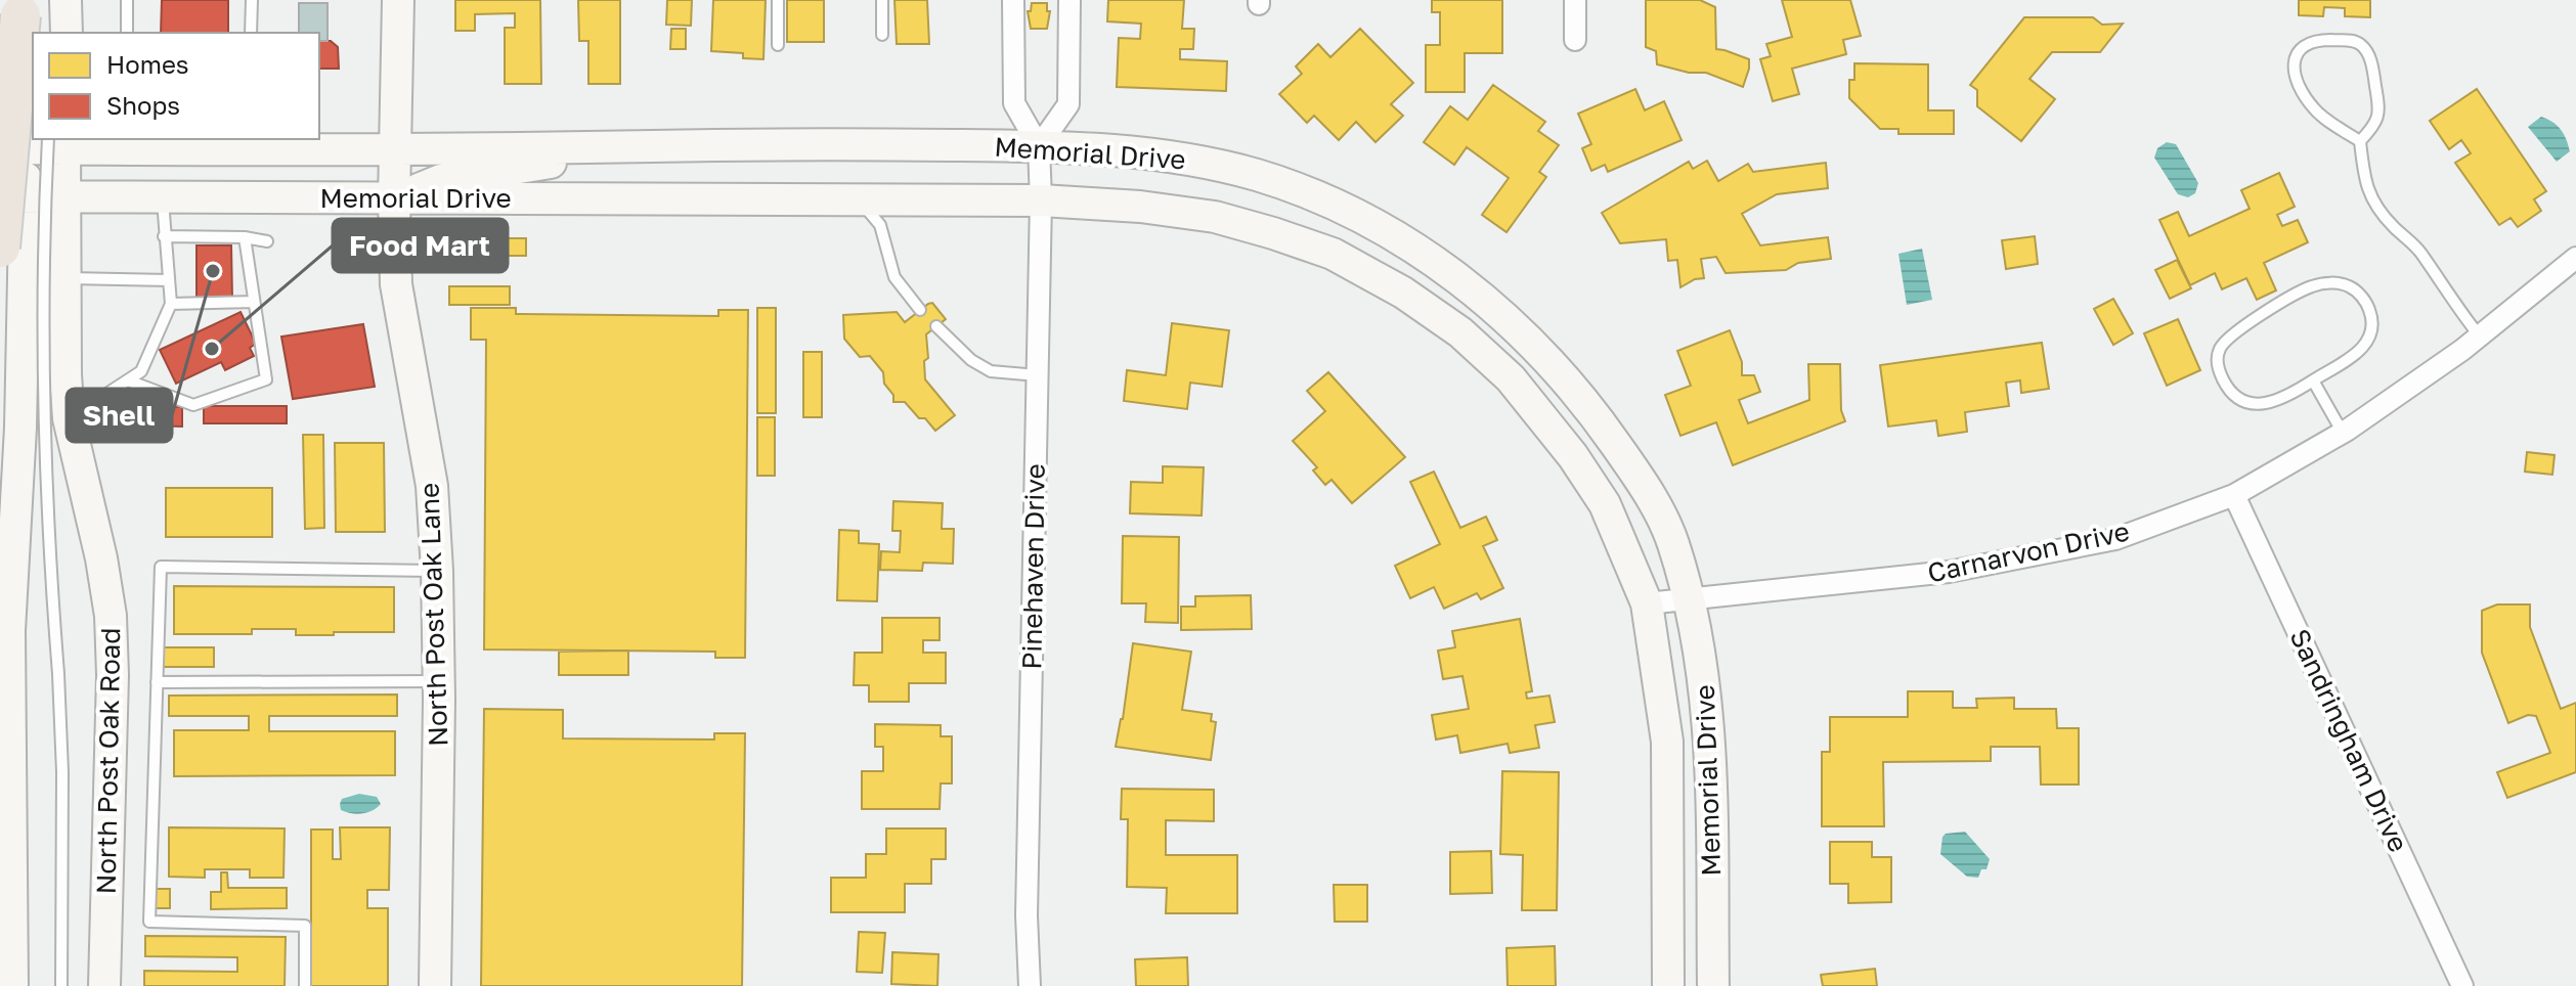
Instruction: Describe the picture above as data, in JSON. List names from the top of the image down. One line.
{"streets":{"main road":["Memorial Drive","North Post Oak Lane","North Post Oak Road"],"street":["Carnarvon Drive","Pinehaven Drive","Sandringham Drive"]},"crossings":[["Memorial Drive","Carnarvon Drive"],["Memorial Drive","Pinehaven Drive"],["Memorial Drive","North Post Oak Lane"],["Memorial Drive","North Post Oak Road"],["Carnarvon Drive","Sandringham Drive"]],"places":["Shell","Food Mart"],"legend":["Homes","Shops"]}
